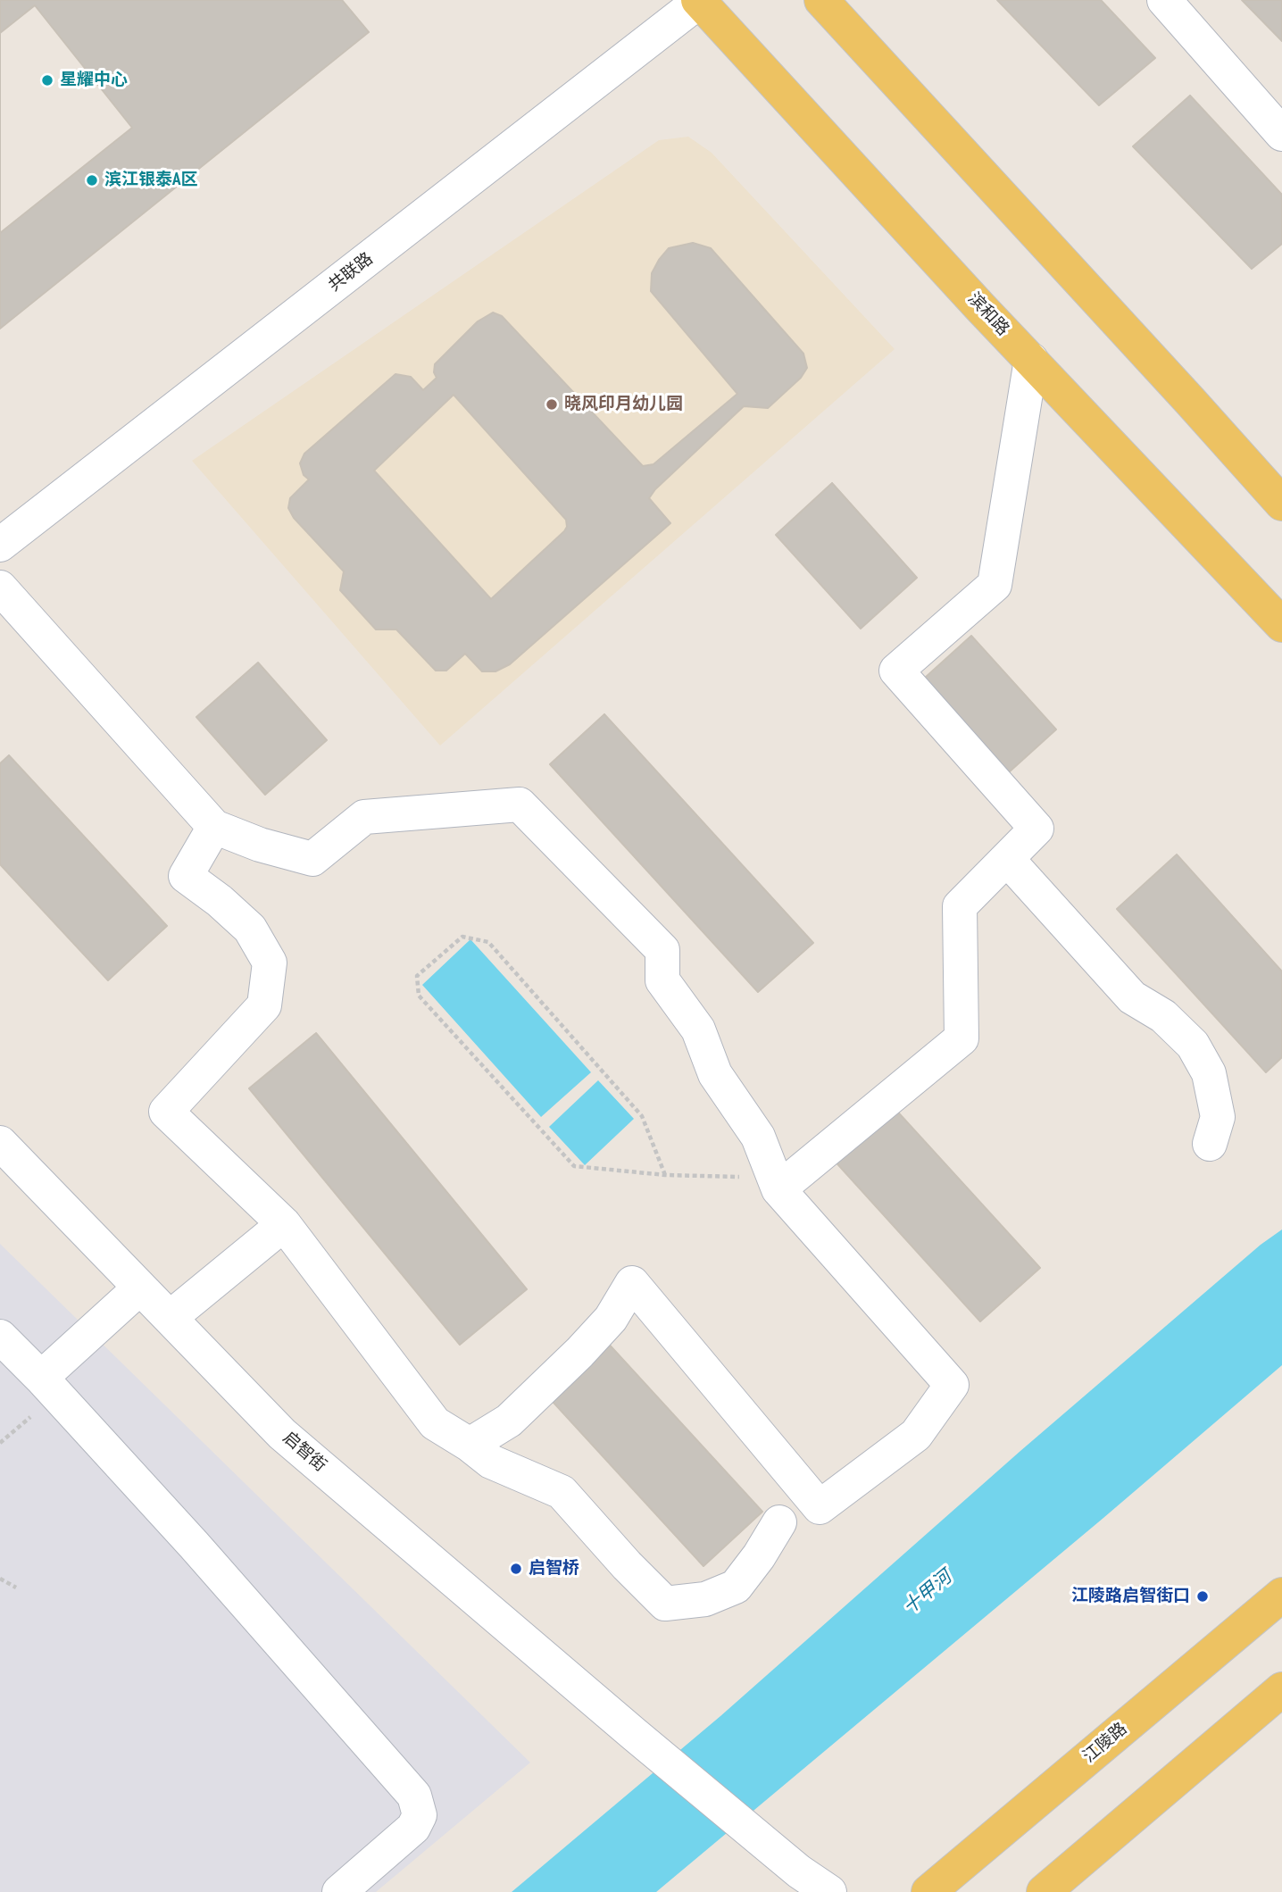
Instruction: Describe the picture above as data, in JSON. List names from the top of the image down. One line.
{"streets":{"main road":["滨和路","江陵路"],"street":["共联路","启智街"]},"crossings":[["共联路","滨和路"]],"water":["十甲河"],"places":["星耀中心","滨江银泰A区","晓风印月幼儿园","启智桥","江陵路启智街口"]}
